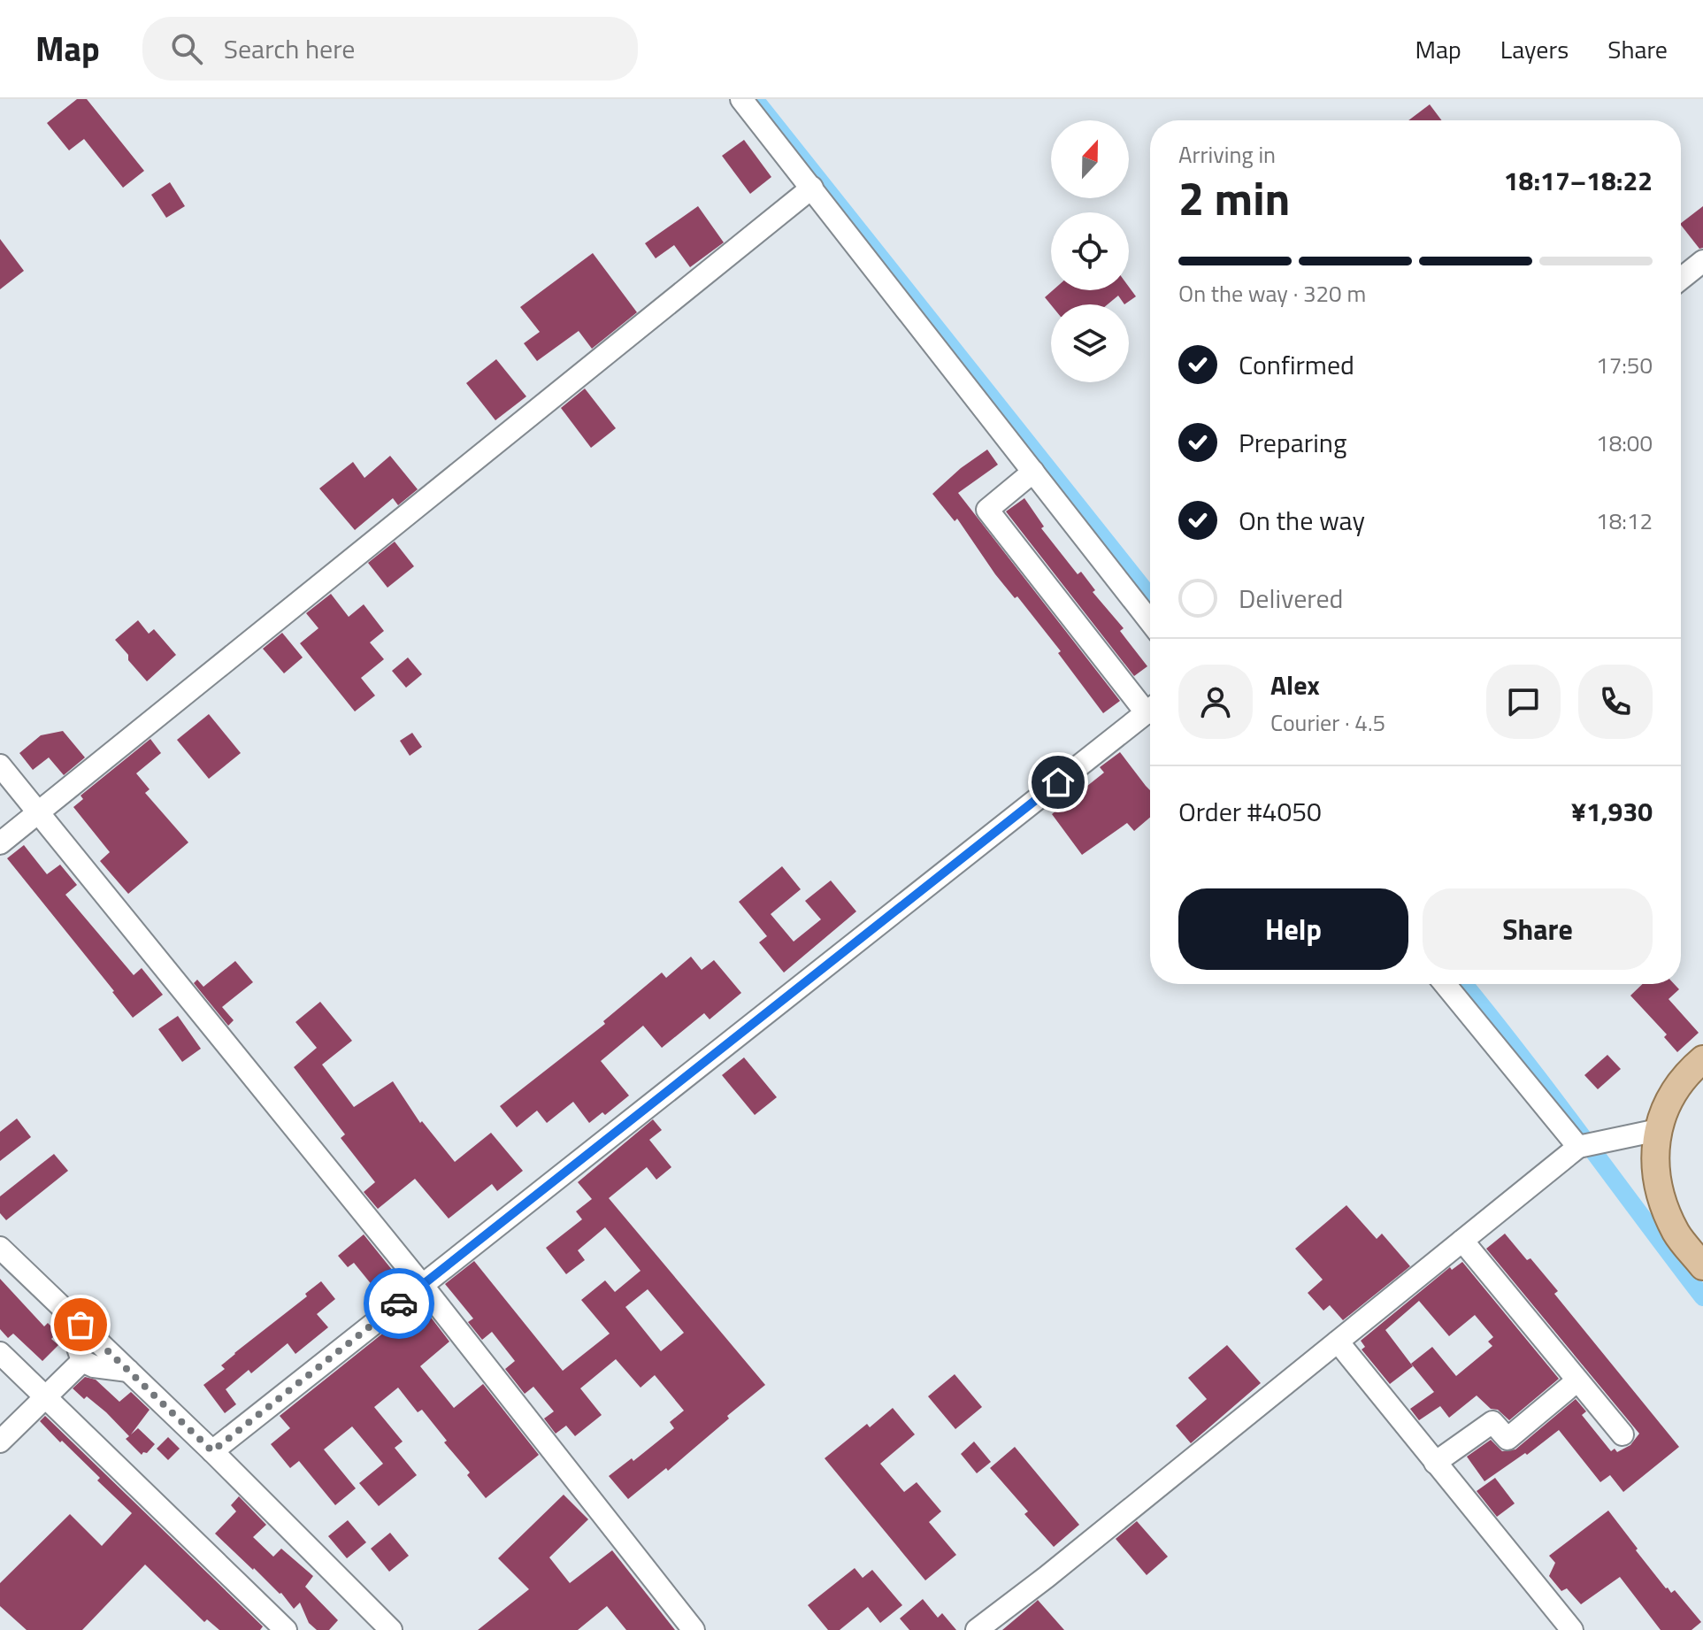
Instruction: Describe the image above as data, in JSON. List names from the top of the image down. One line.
{"north":"top","page":{"header":"Map","search":"Search here","nav":["Map","Layers","Share"],"heading":["2 min","Arriving in","18:17–18:22"],"panel":["Alex","Courier · 4.5","Order #4050","¥1,930"],"bar":"On the way · 320 m","list":[["Confirmed","17:50"],["Preparing","18:00"],["On the way","18:12"],"Delivered"],"buttons":["Help","Share"]}}
